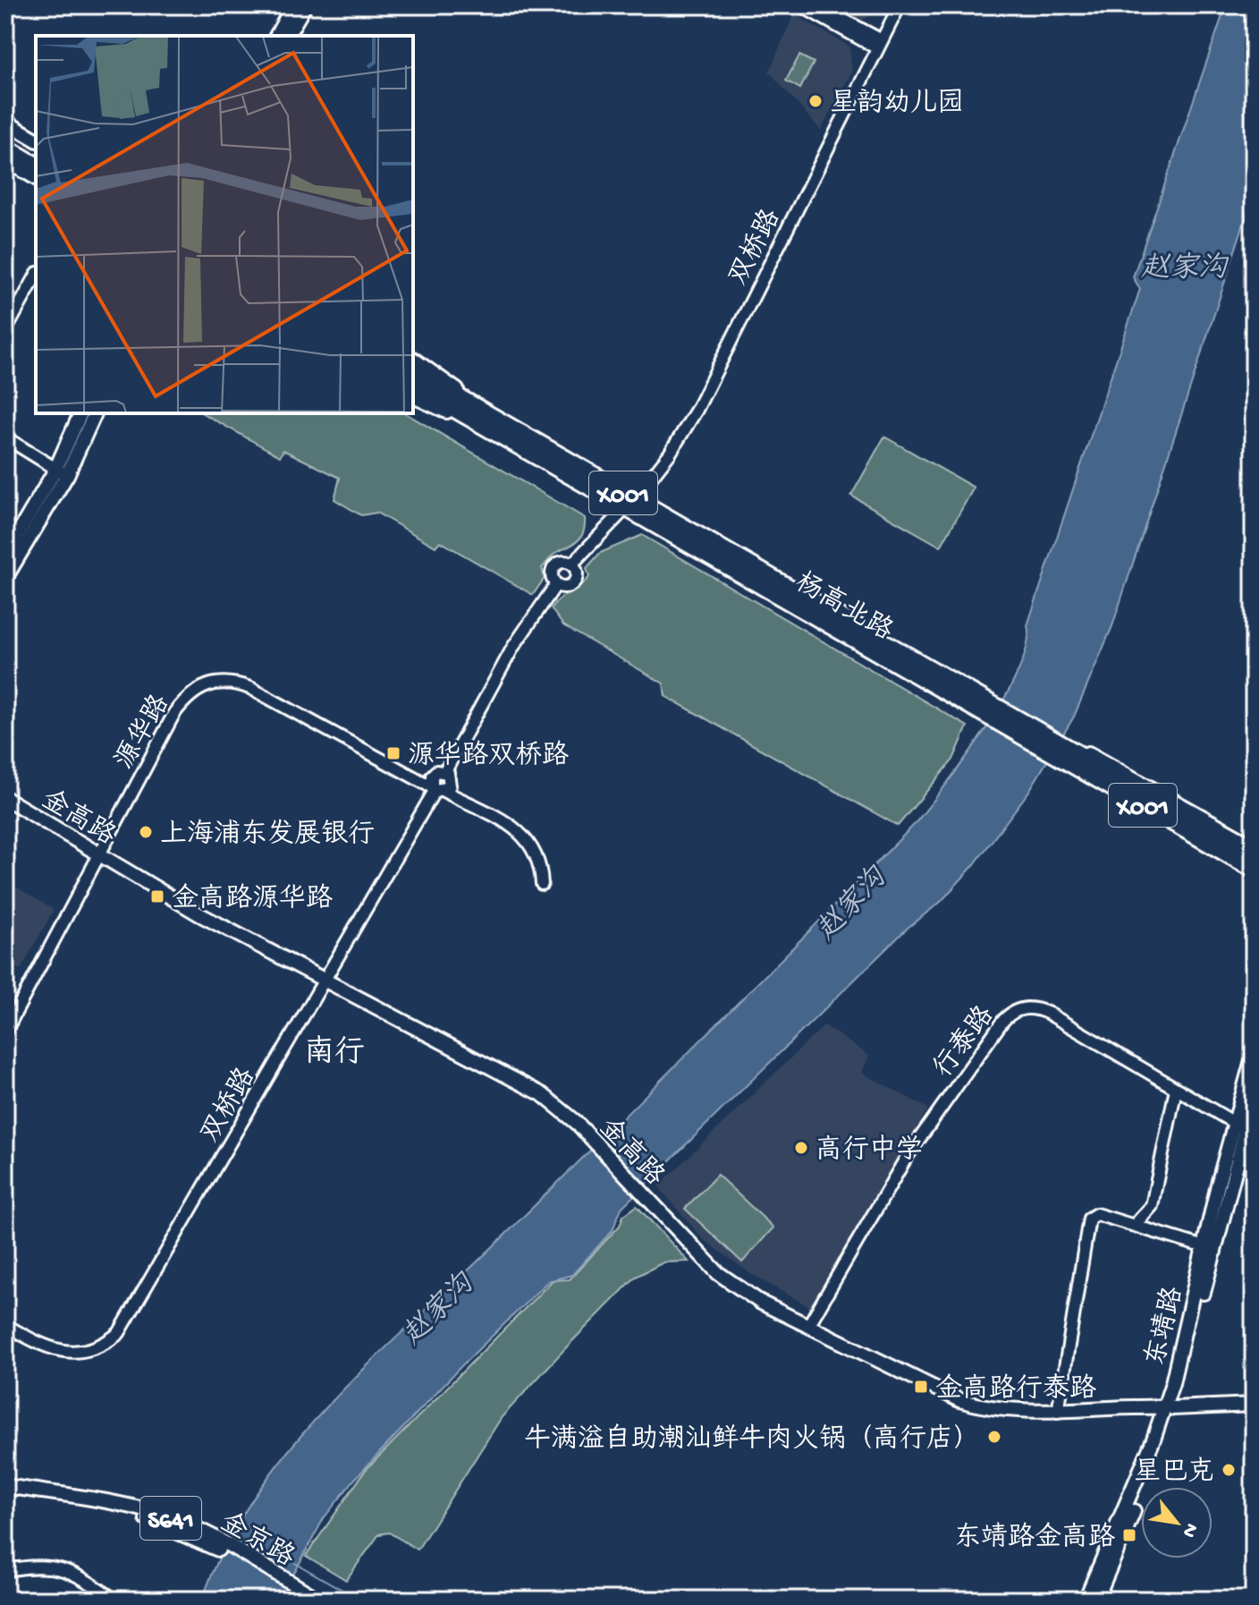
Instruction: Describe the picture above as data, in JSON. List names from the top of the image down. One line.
{"streets":{"highway":["X001","杨高北路"],"main road":["金高路","东靖路","S641","金京路"],"street":["双桥路","源华路","行泰路"]},"crossings":[["双桥路","杨高北路"],["双桥路","源华路"],["双桥路","金高路"],["X001","杨高北路"],["源华路","金高路"],["金高路","行泰路"],["金高路","东靖路"],["行泰路","东靖路"]],"districts":["南行"],"water":["赵家沟"],"places":{"other":["星韵幼儿园","上海浦东发展银行","高行中学","牛满溢自助潮汕鲜牛肉火锅（高行店）","星巴克"],"transit":["源华路双桥路","金高路源华路","金高路行泰路","东靖路金高路"]},"north":"bottom right"}
